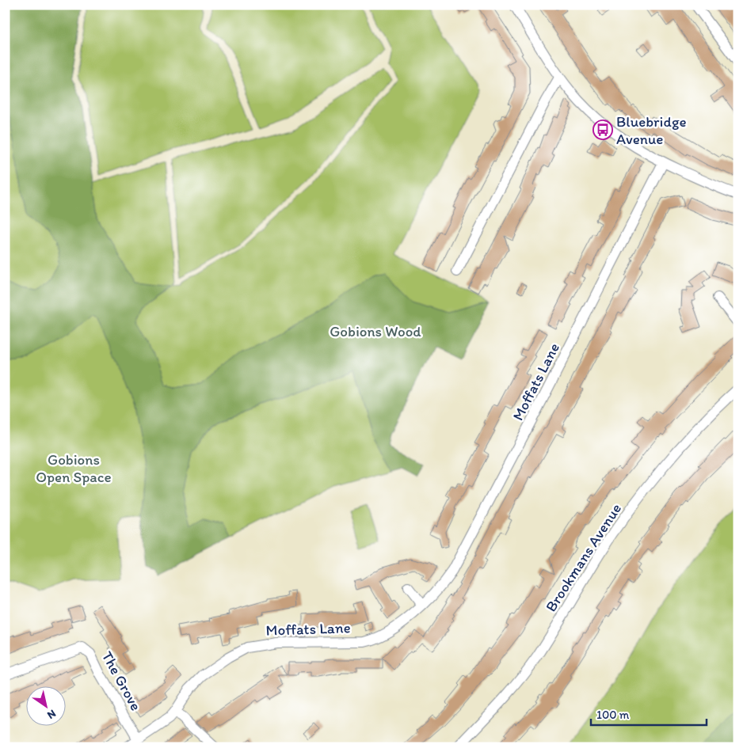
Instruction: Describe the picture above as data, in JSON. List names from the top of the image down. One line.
{"streets":{"street":["Moffats Lane","Brookmans Avenue","The Grove"]},"crossings":[["Moffats Lane","The Grove"]],"parks":["Gobions Wood","Gobions Open Space"],"places":{"bus stop":["Bluebridge Avenue"]},"scale_bar":"100 m","north":"bottom right"}
